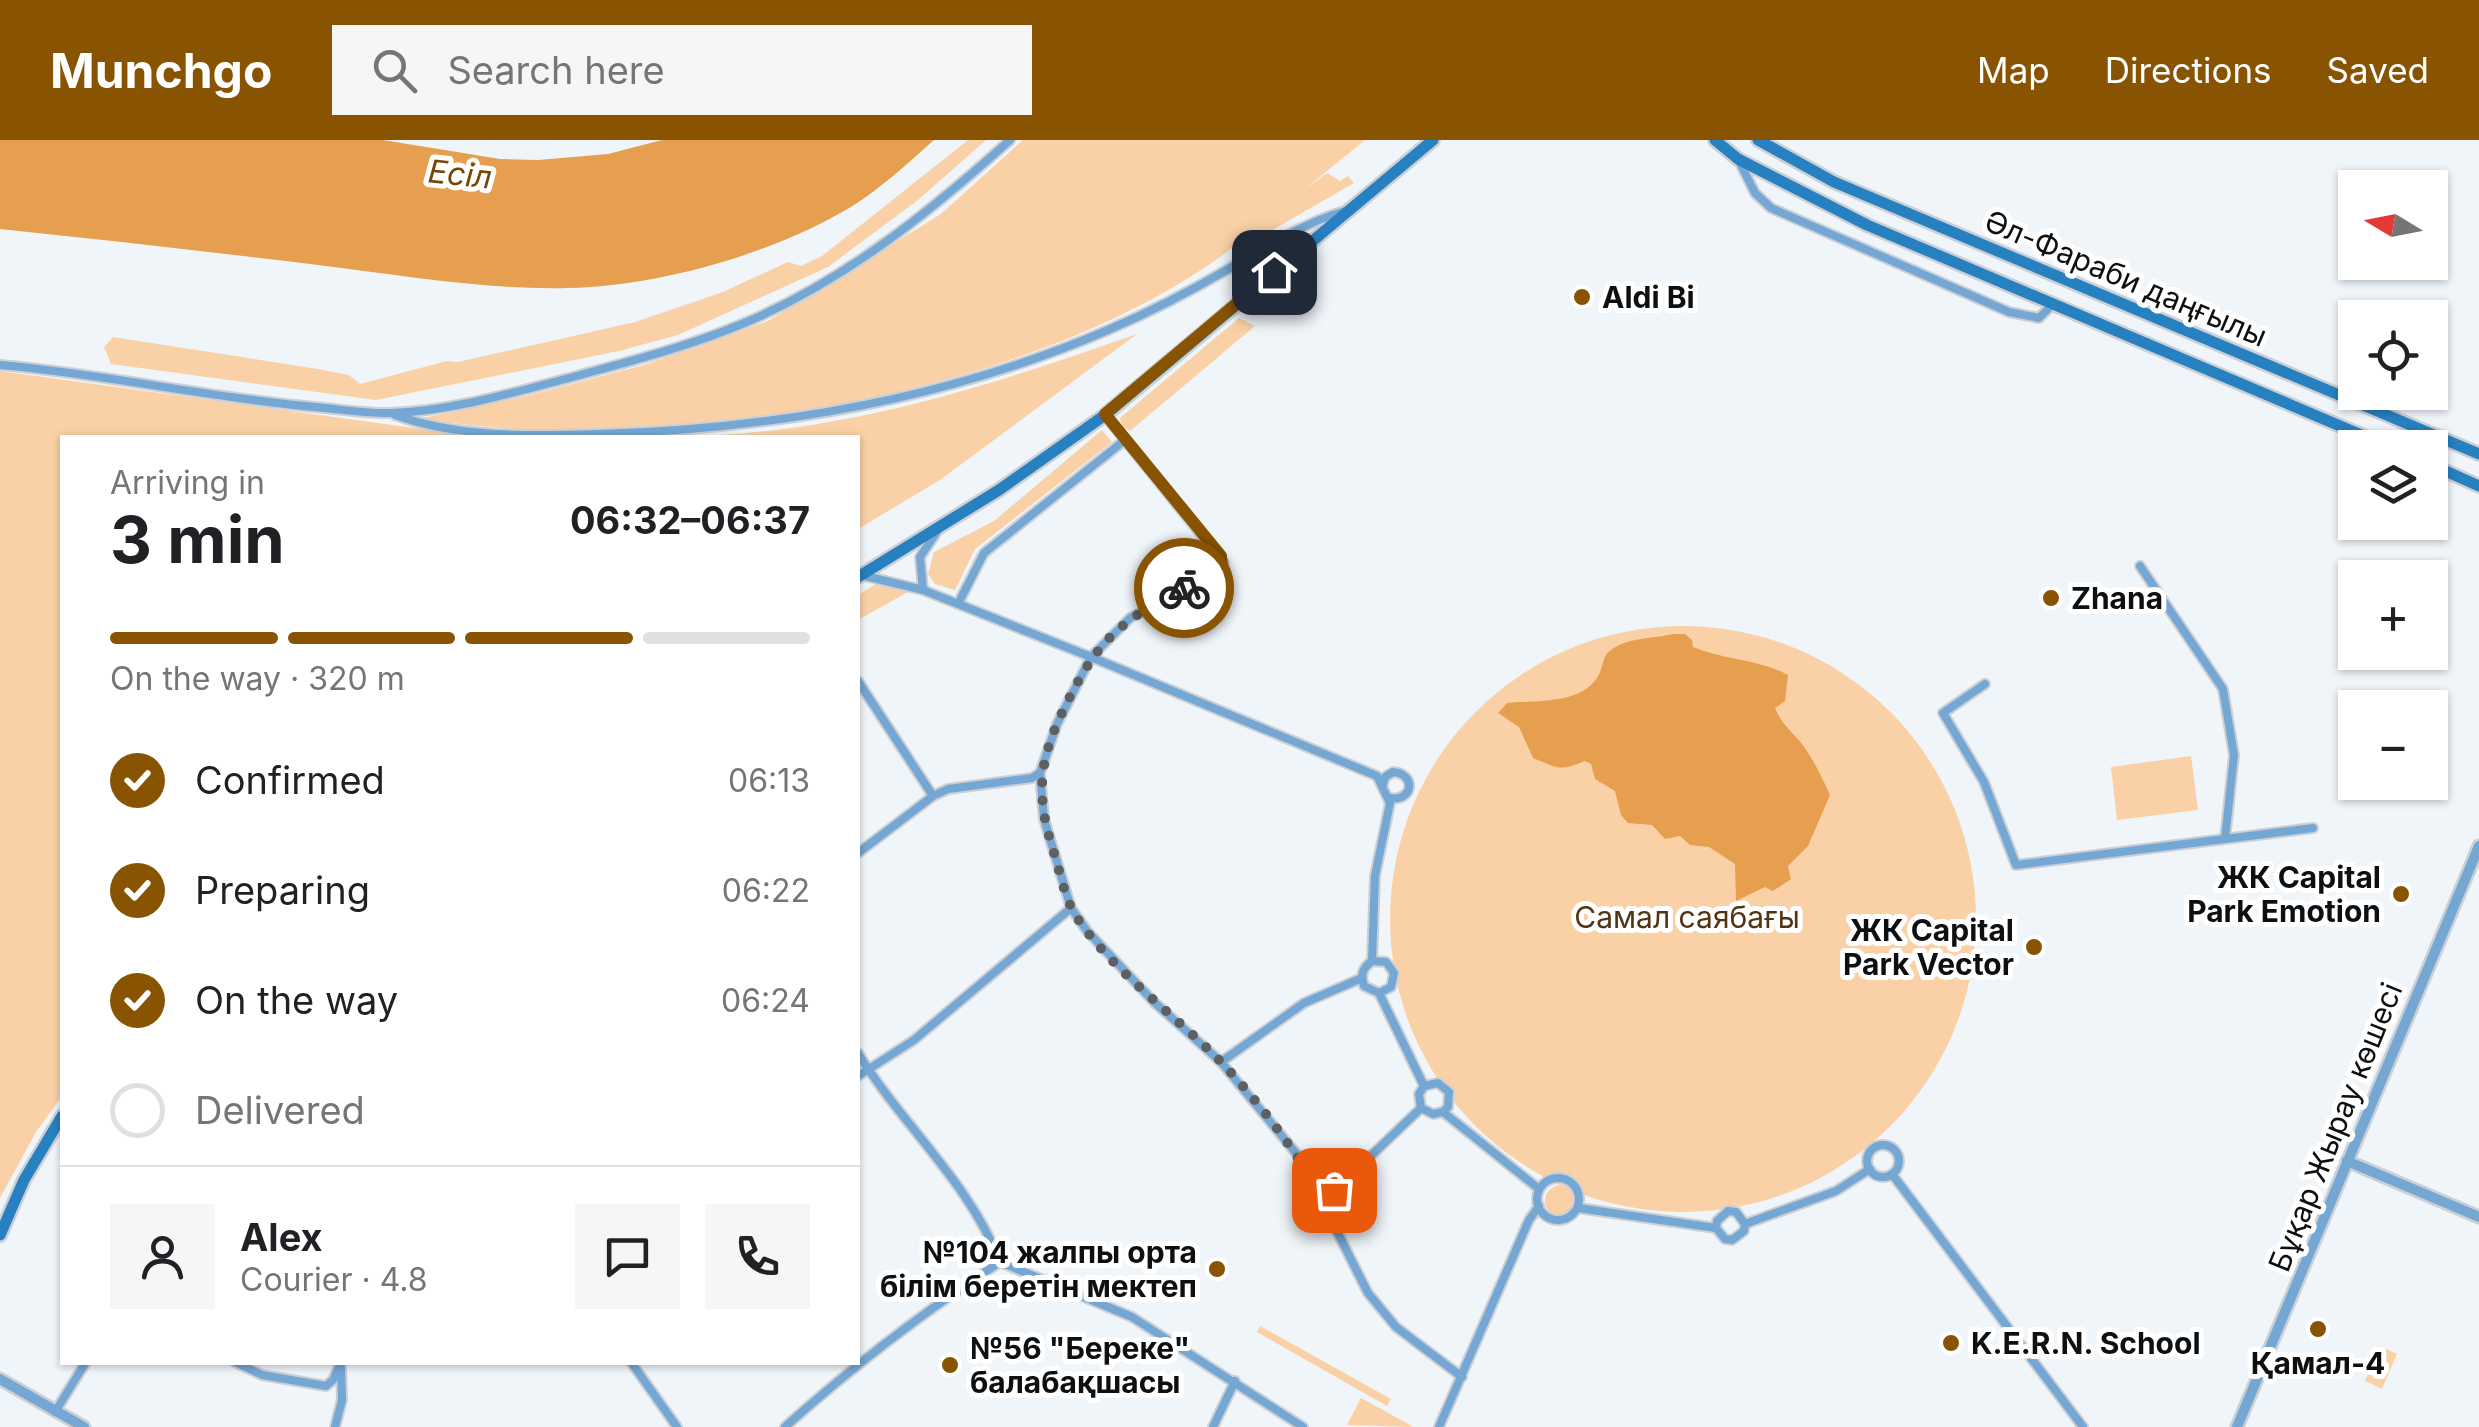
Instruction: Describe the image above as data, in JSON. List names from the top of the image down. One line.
{"streets":{"main road":["Әл-Фараби даңғылы"],"street":["Бұқар Жырау көшесі"]},"water":["Есіл"],"parks":["Самал саябағы"],"places":["Aldi Bi","Zhana","ЖК Capital Park Emotion","ЖК Capital Park Vector","№104 жалпы орта білім беретін мектеп","Қамал-4","K.E.R.N. School","№56 \"Береке\" балабақшасы"],"north":"left","page":{"header":"Munchgo","search":"Search here","nav":["Map","Directions","Saved"],"map_buttons":["+","−"],"heading":["3 min","Arriving in","06:32–06:37"],"panel":["Alex","Courier · 4.8"],"bar":"On the way · 320 m","list":[["Confirmed","06:13"],["Preparing","06:22"],["On the way","06:24"],"Delivered"]}}
